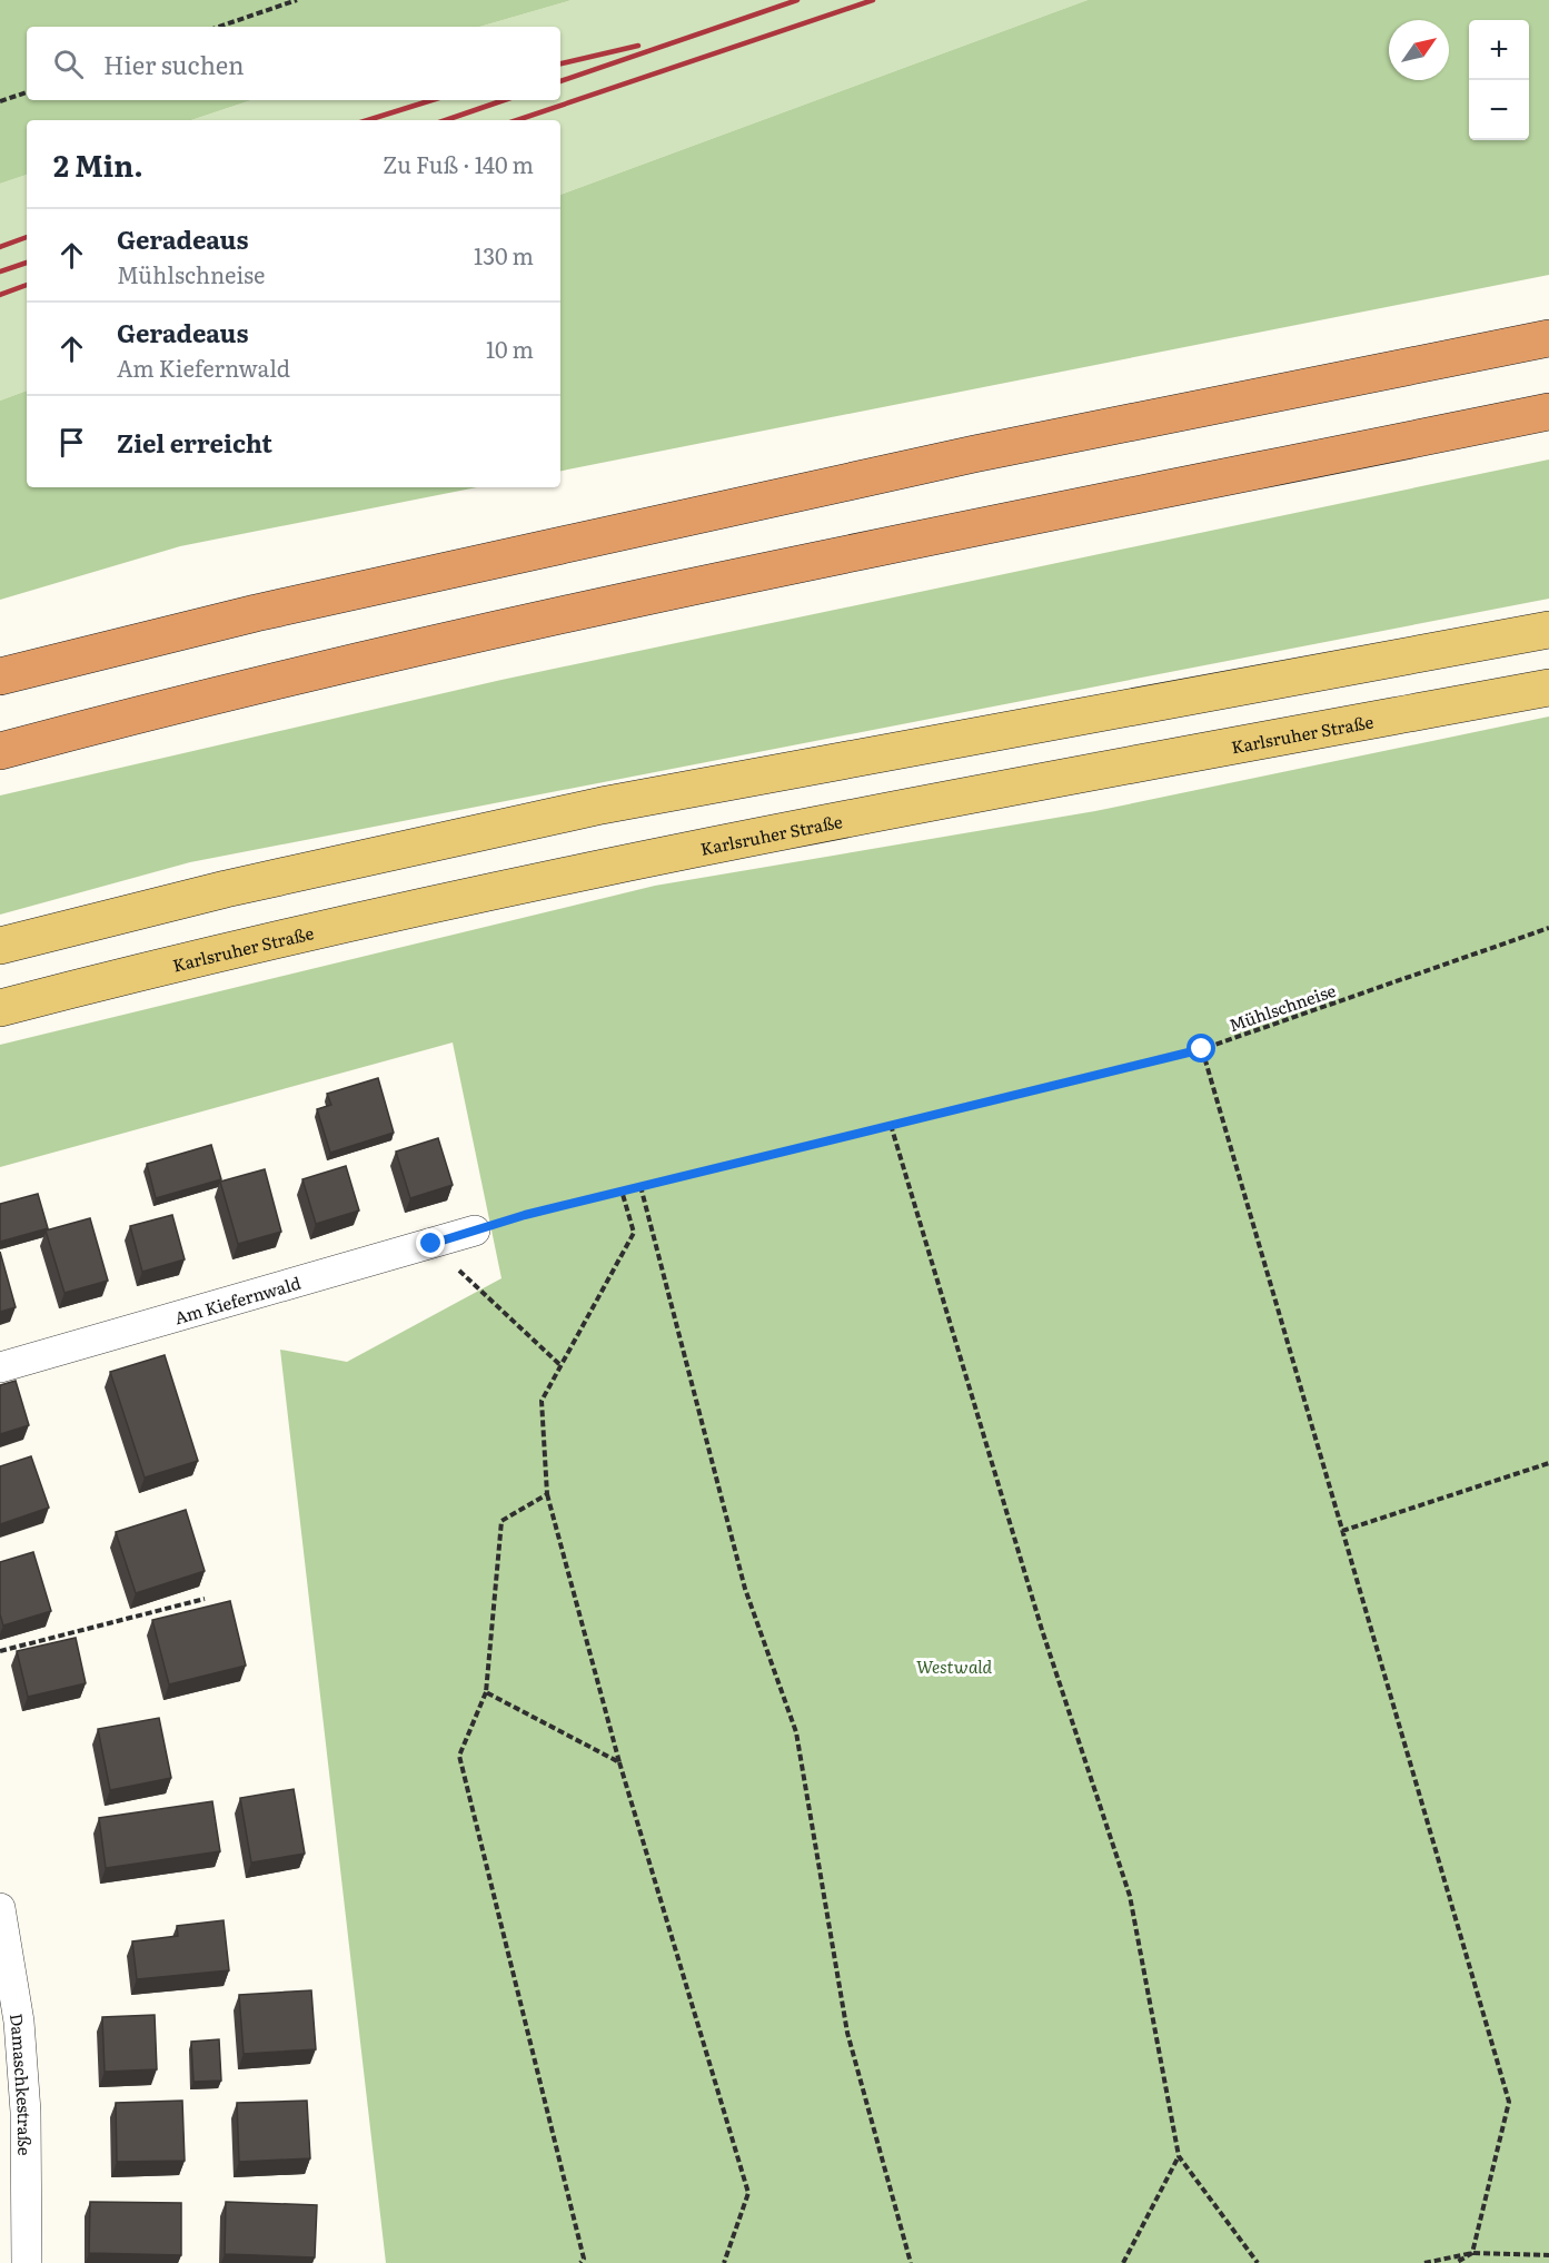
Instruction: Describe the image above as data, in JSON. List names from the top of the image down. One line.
{"streets":{"main road":["Karlsruher Straße"],"street":["Am Kiefernwald","Damaschkestraße"],"path":["Mühlschneise"]},"crossings":[["Mühlschneise","Am Kiefernwald"]],"parks":["Westwald"],"north":"top right","page":{"map_buttons":["+","−"],"search":"Hier suchen","heading":["2 Min.","Zu Fuß · 140 m"],"list":[["Geradeaus","Mühlschneise","130 m"],["Geradeaus","Am Kiefernwald","10 m"],"Ziel erreicht"]}}
